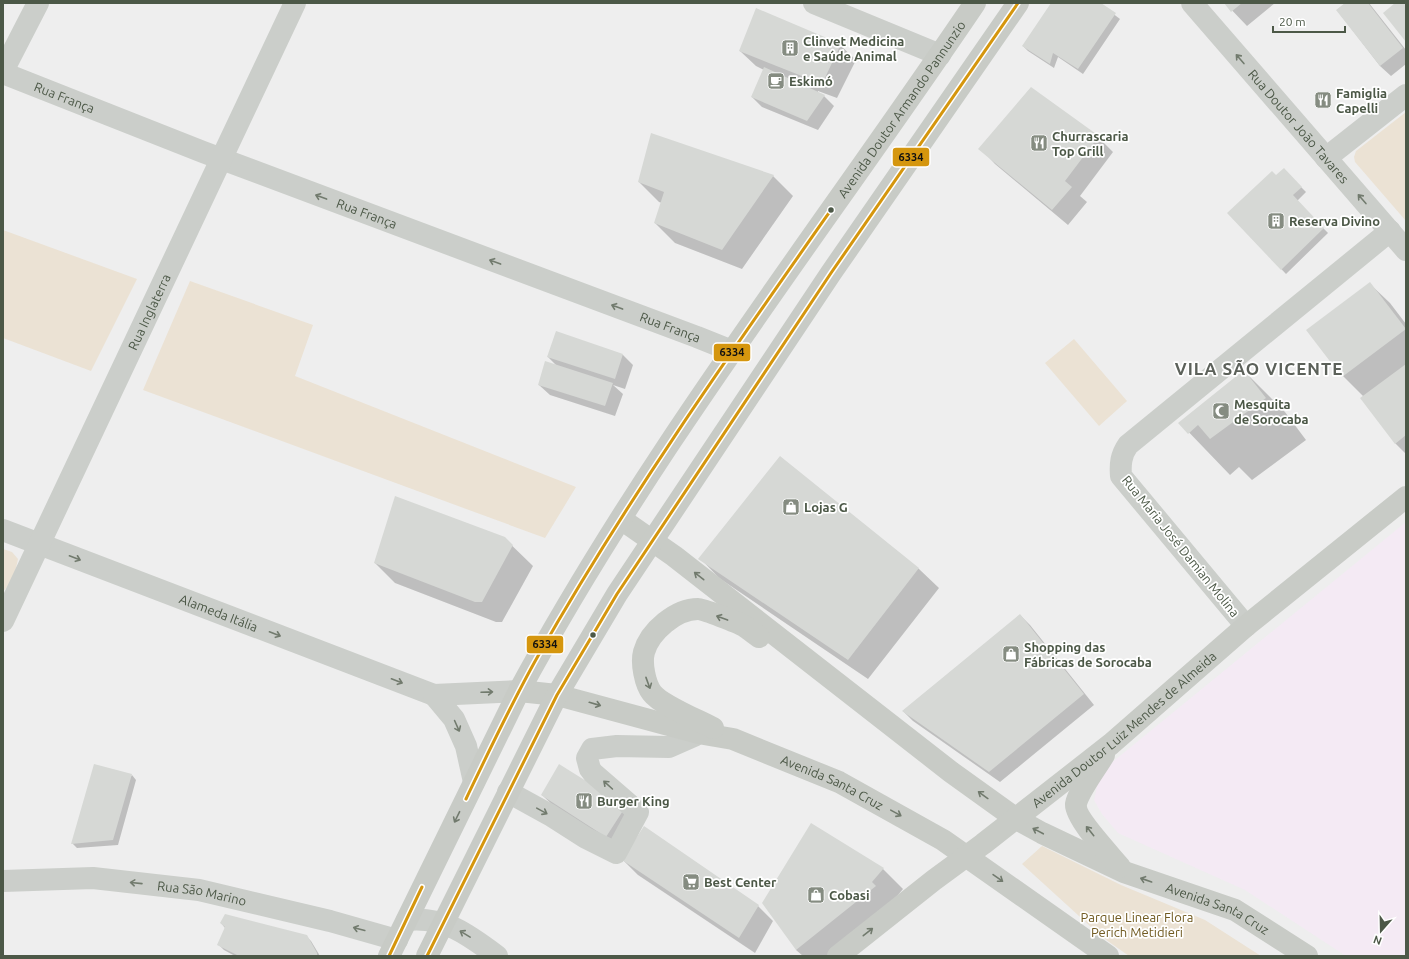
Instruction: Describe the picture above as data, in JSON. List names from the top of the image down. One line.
{"streets":{"main road":["Avenida Doutor Armando Pannunzio","Avenida Doutor Luiz Mendes de Almeida","Avenida Santa Cruz"],"street":["Rua França","Rua Doutor João Tavares","Rua Inglaterra","Rua Maria José Damian Molina","Alameda Itália","Rua São Marino"]},"crossings":[["Rua França","Avenida Doutor Armando Pannunzio"],["Rua França","Rua Inglaterra"],["Avenida Doutor Armando Pannunzio","Alameda Itália"],["Avenida Doutor Armando Pannunzio","Avenida Santa Cruz"],["Avenida Doutor Armando Pannunzio","Rua São Marino"],["Rua Doutor João Tavares","Rua Maria José Damian Molina"],["Rua Inglaterra","Alameda Itália"],["Rua Maria José Damian Molina","Avenida Doutor Luiz Mendes de Almeida"],["Alameda Itália","Avenida Santa Cruz"],["Avenida Doutor Luiz Mendes de Almeida","Avenida Santa Cruz"]],"one_way":["Rua França","Rua Doutor João Tavares","Alameda Itália","Rua São Marino"],"districts":["VILA SÃO VICENTE"],"parks":["Parque Linear Flora Perich Metidieri"],"places":{"building":["Clinvet Medicina e Saúde Animal","Reserva Divino"],"cafe":["Eskimó"],"restaurant":["Famiglia Capelli","Churrascaria Top Grill","Burger King"],"mosque":["Mesquita de Sorocaba"],"shop":["Lojas G","Shopping das Fábricas de Sorocaba","Cobasi"],"supermarket":["Best Center"]},"lines":["transit line 6334"],"scale_bar":"20 m","north":"bottom"}
